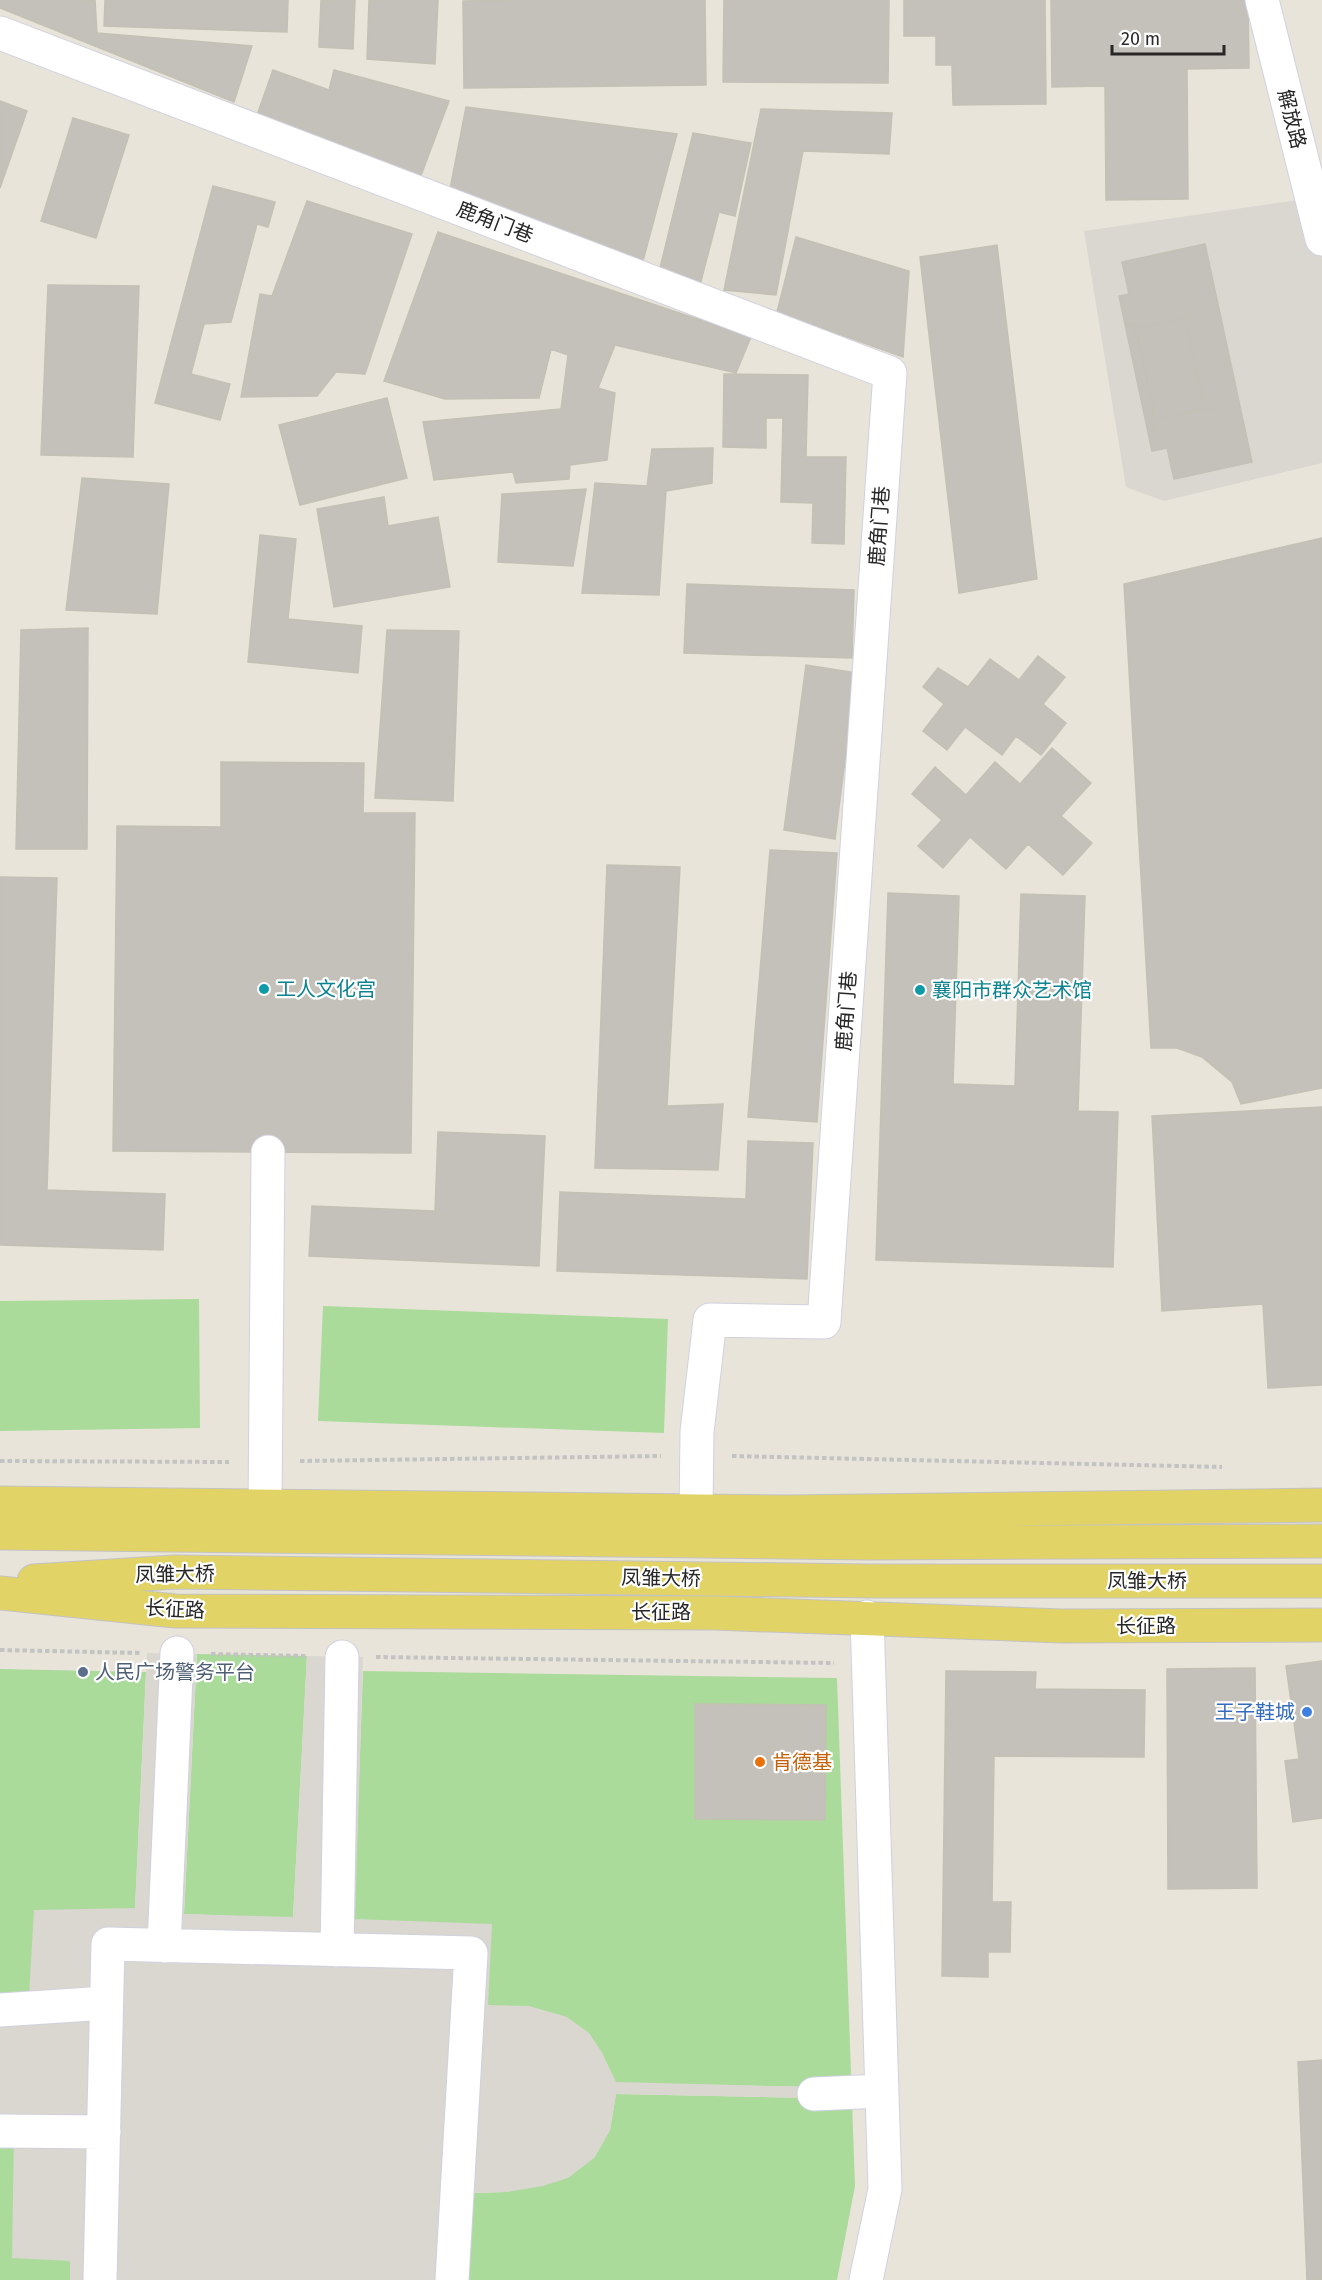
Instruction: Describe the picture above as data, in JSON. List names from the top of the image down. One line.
{"streets":{"main road":["凤雏大桥","长征路"],"street":["解放路","鹿角门巷"]},"places":["工人文化宫","襄阳市群众艺术馆","人民广场警务平台","王子鞋城","肯德基"],"scale_bar":"20 m"}
